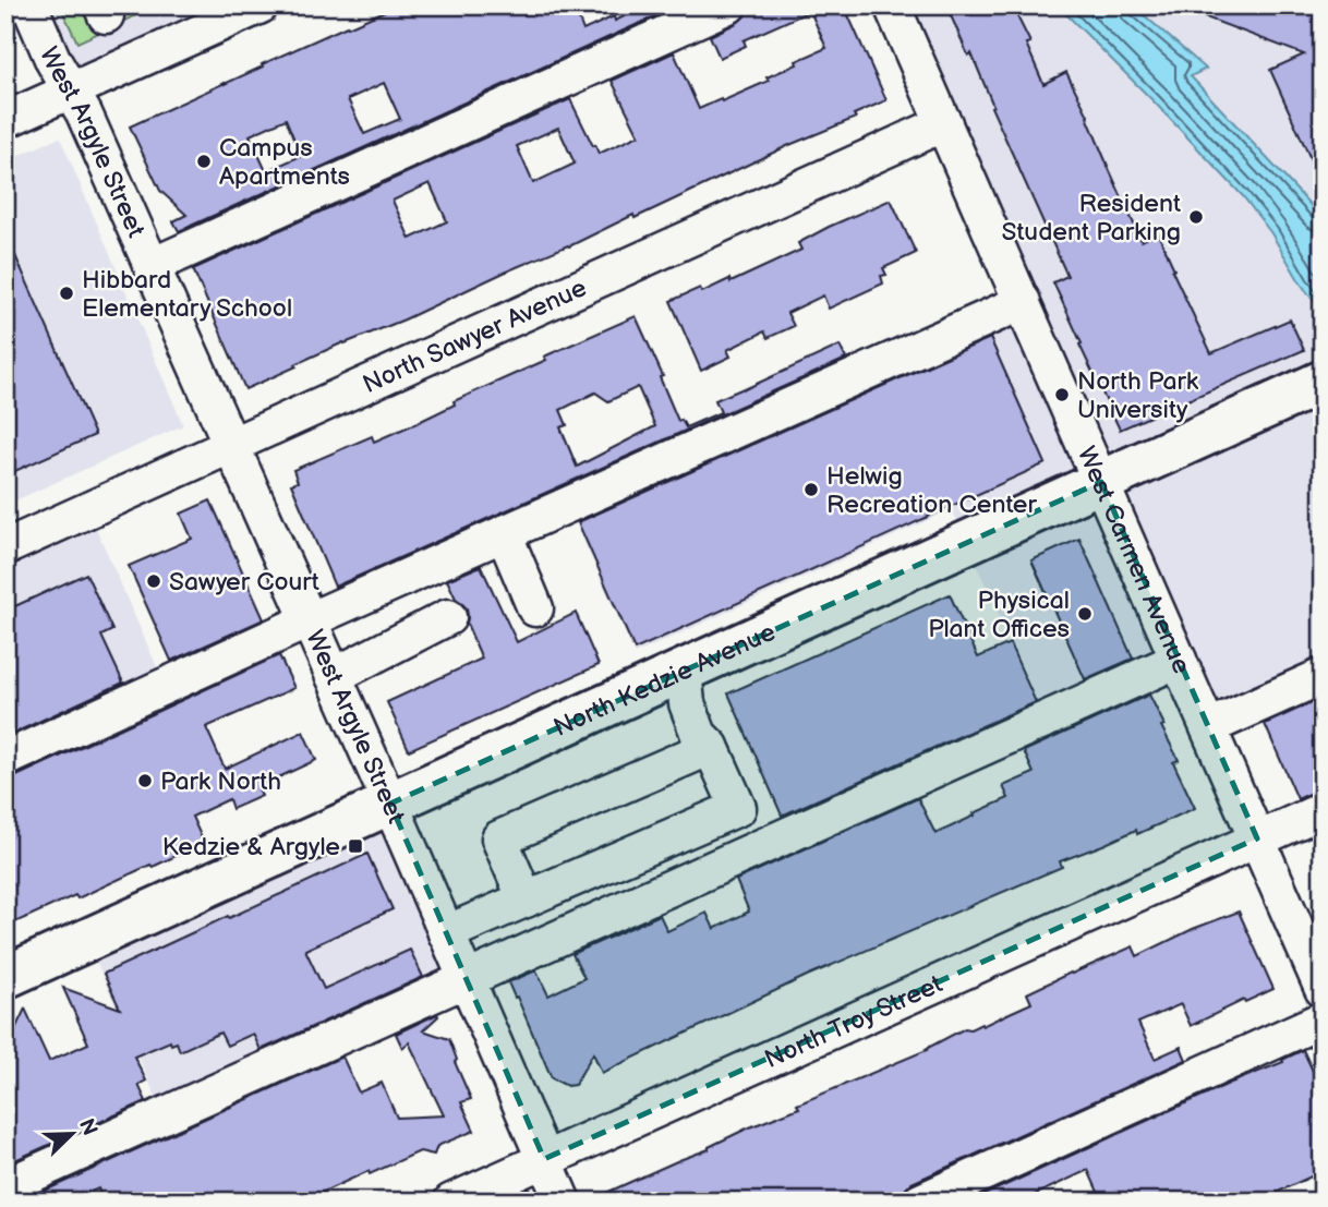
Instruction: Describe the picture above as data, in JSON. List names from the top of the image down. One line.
{"streets":{"main road":["North Kedzie Avenue"],"street":["West Argyle Street","North Sawyer Avenue","West Carmen Avenue","North Troy Street"]},"crossings":[["West Argyle Street","North Sawyer Avenue"],["West Argyle Street","North Kedzie Avenue"],["West Argyle Street","North Troy Street"],["North Sawyer Avenue","West Carmen Avenue"],["West Carmen Avenue","North Kedzie Avenue"],["West Carmen Avenue","North Troy Street"]],"places":{"other":["Campus Apartments","Resident Student Parking","Hibbard Elementary School","North Park University","Helwig Recreation Center","Sawyer Court","Physical Plant Offices","Park North"],"transit":["Kedzie & Argyle"]},"north":"top right"}
